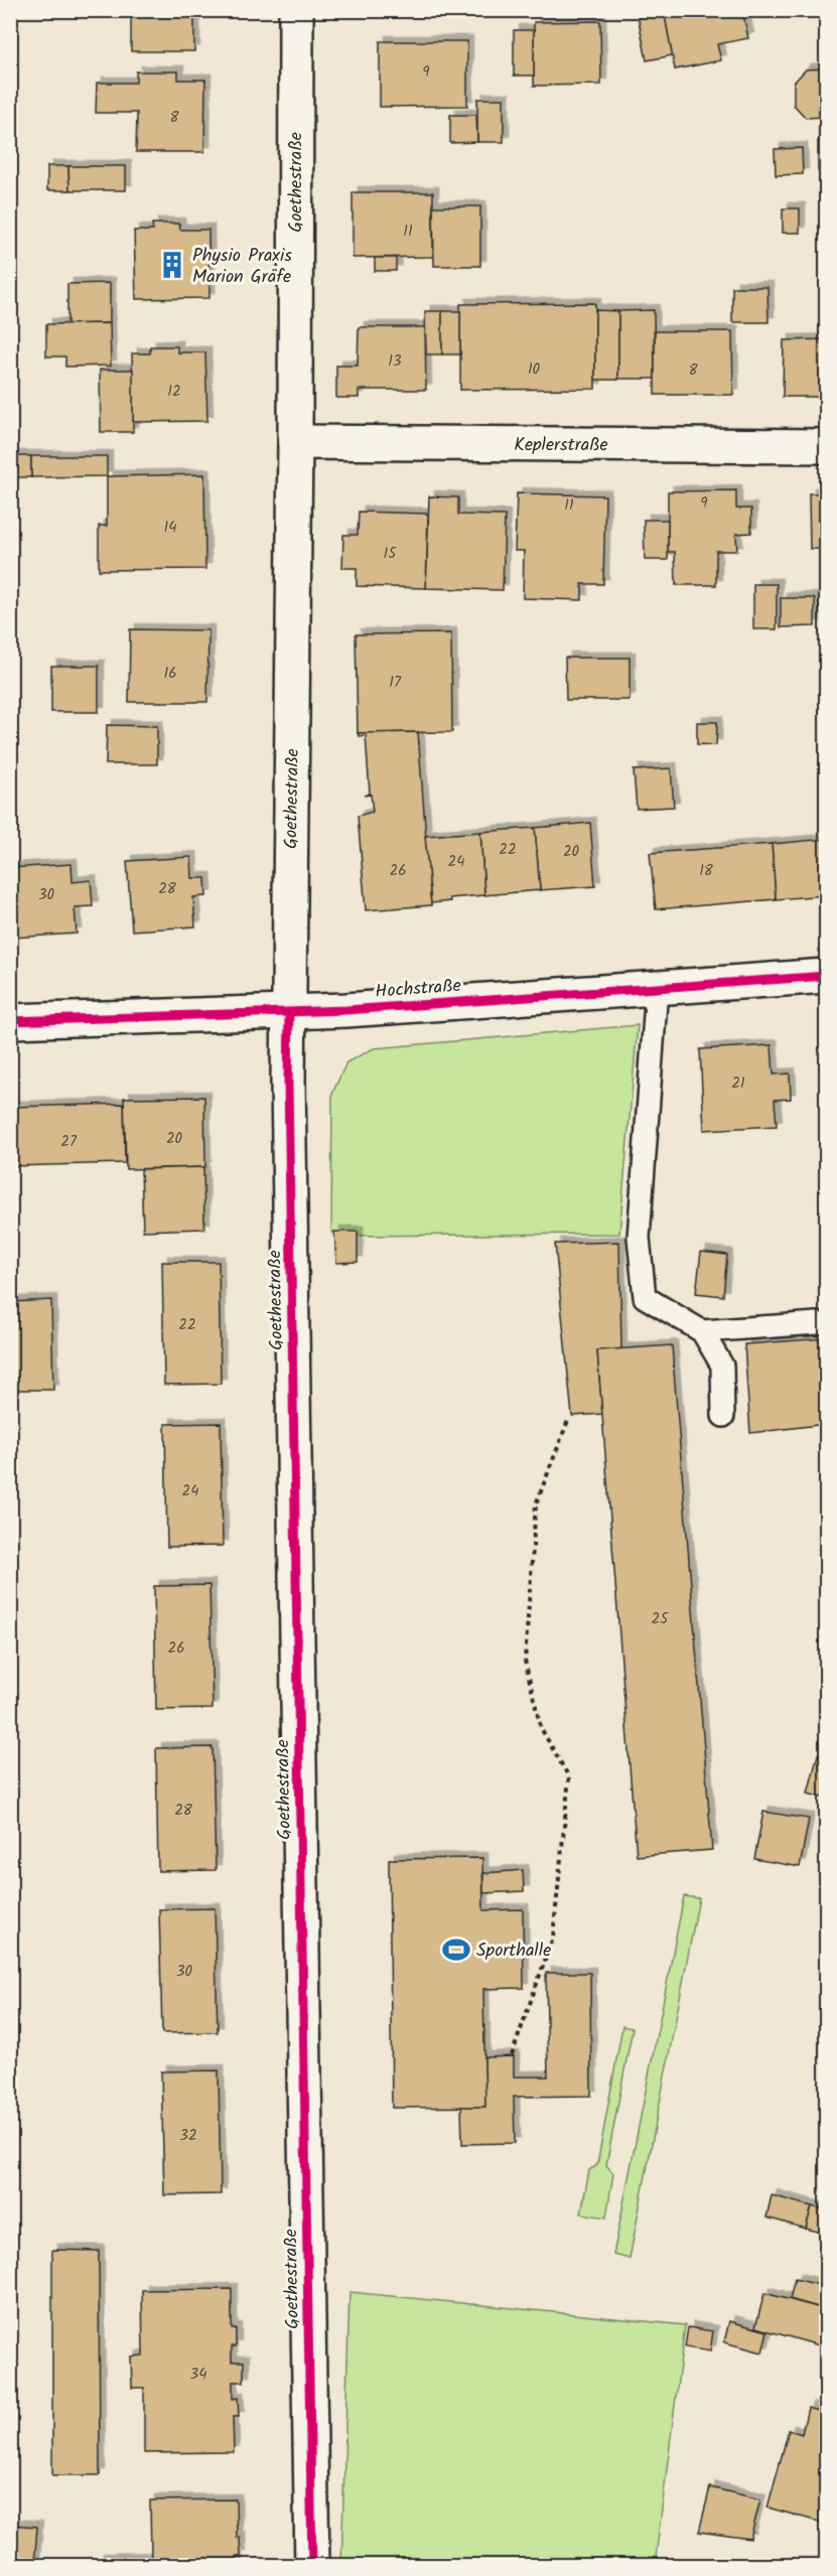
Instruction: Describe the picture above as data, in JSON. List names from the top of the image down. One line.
{"streets":{"street":["Goethestraße","Keplerstraße","Hochstraße"]},"crossings":[["Goethestraße","Keplerstraße"],["Goethestraße","Hochstraße"]],"places":{"building":["Physio Praxis Marion Gräfe"],"sports":["Sporthalle"]},"house_numbers":["9","8","11","13","10","8","12","9","11","14","15","16","17","22","20","24","26","18","28","30","21","20","27","22","24","25","26","28","30","32","34"]}
